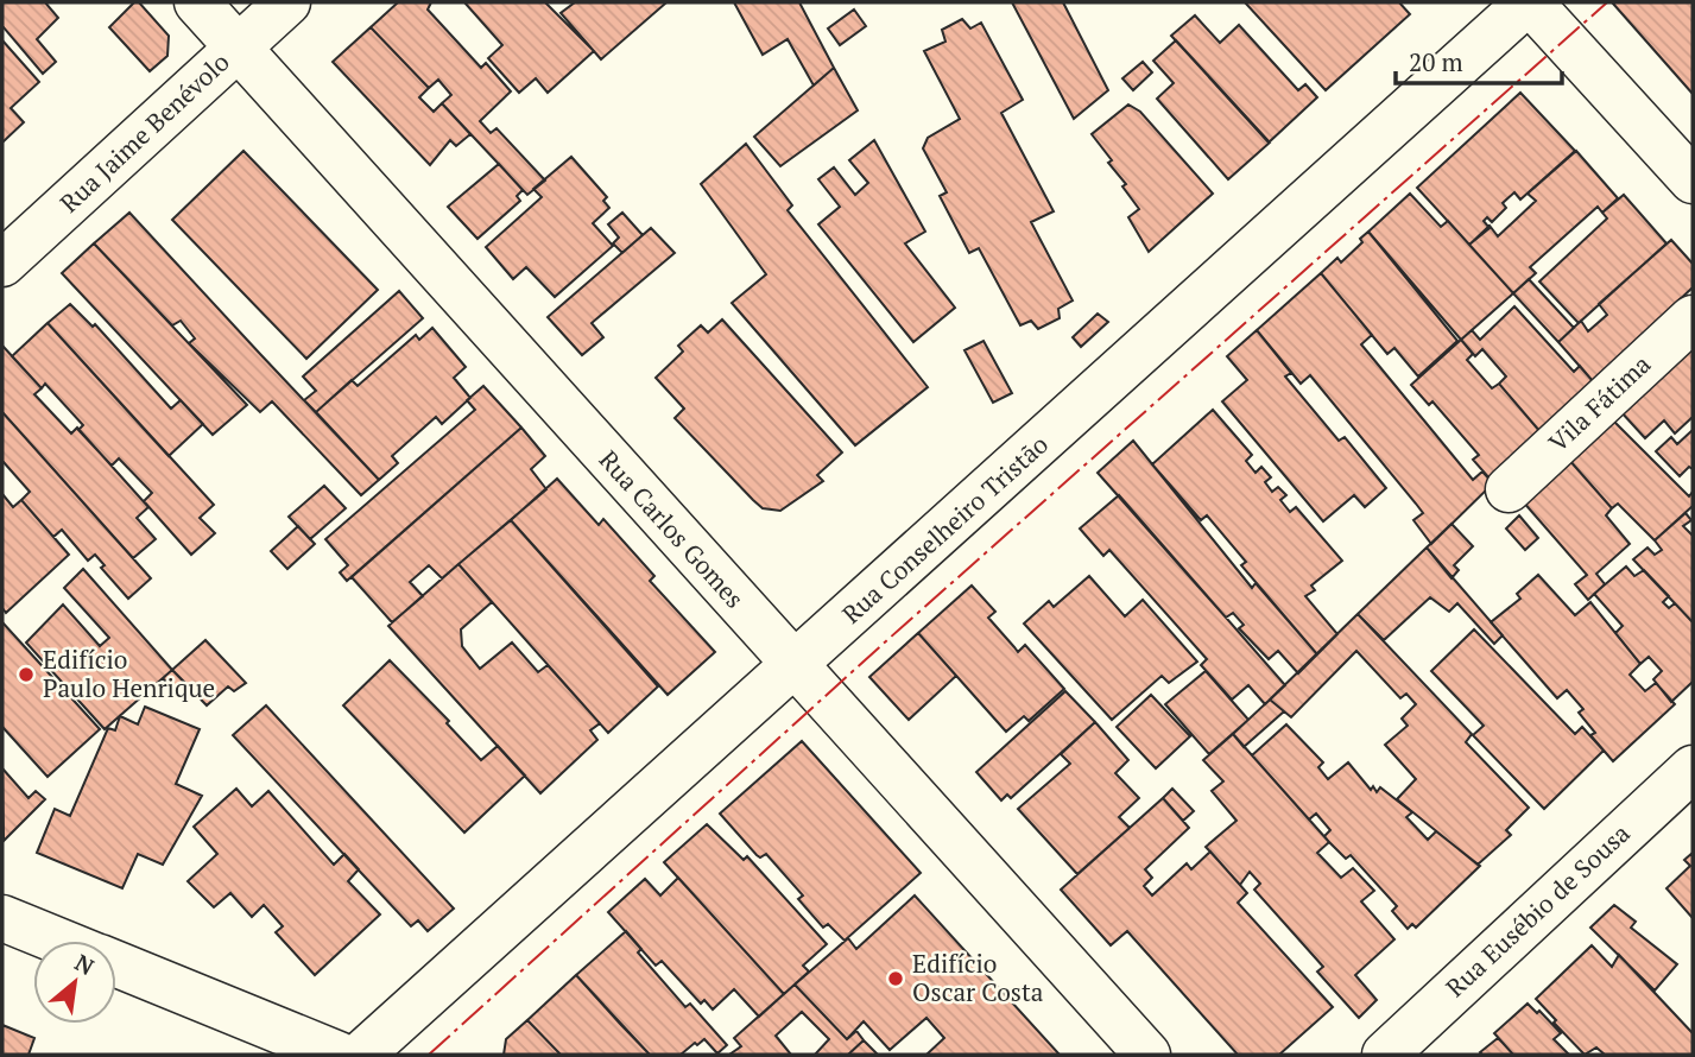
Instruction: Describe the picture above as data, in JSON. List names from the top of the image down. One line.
{"streets":{"street":["Rua Jaime Benévolo","Vila Fátima","Rua Carlos Gomes","Rua Conselheiro Tristão","Rua Eusébio de Sousa"]},"crossings":[["Rua Jaime Benévolo","Rua Carlos Gomes"],["Rua Carlos Gomes","Rua Conselheiro Tristão"]],"places":["Edifício Paulo Henrique","Edifício Oscar Costa"],"scale_bar":"20 m","north":"top right"}
